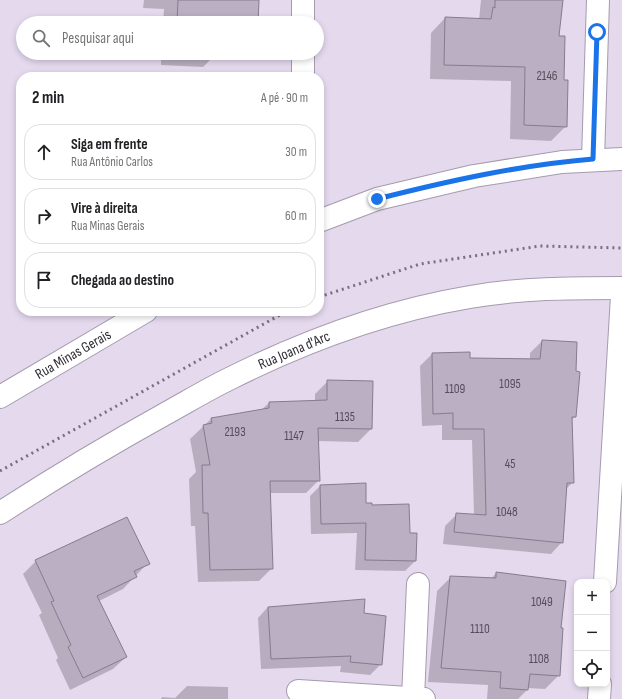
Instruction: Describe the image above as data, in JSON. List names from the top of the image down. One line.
{"streets":{"street":["Rua Joana d'Arc","Rua Minas Gerais"]},"house_numbers":["2146","1095","1109","1135","2193","1147","45","1048","1049","1110","1108"],"page":{"search":"Pesquisar aqui","heading":["2 min","A pé · 90 m"],"list":[["Siga em frente","Rua Antônio Carlos","30 m"],["Vire à direita","Rua Minas Gerais","60 m"],"Chegada ao destino"],"map_buttons":["+","−"]}}
